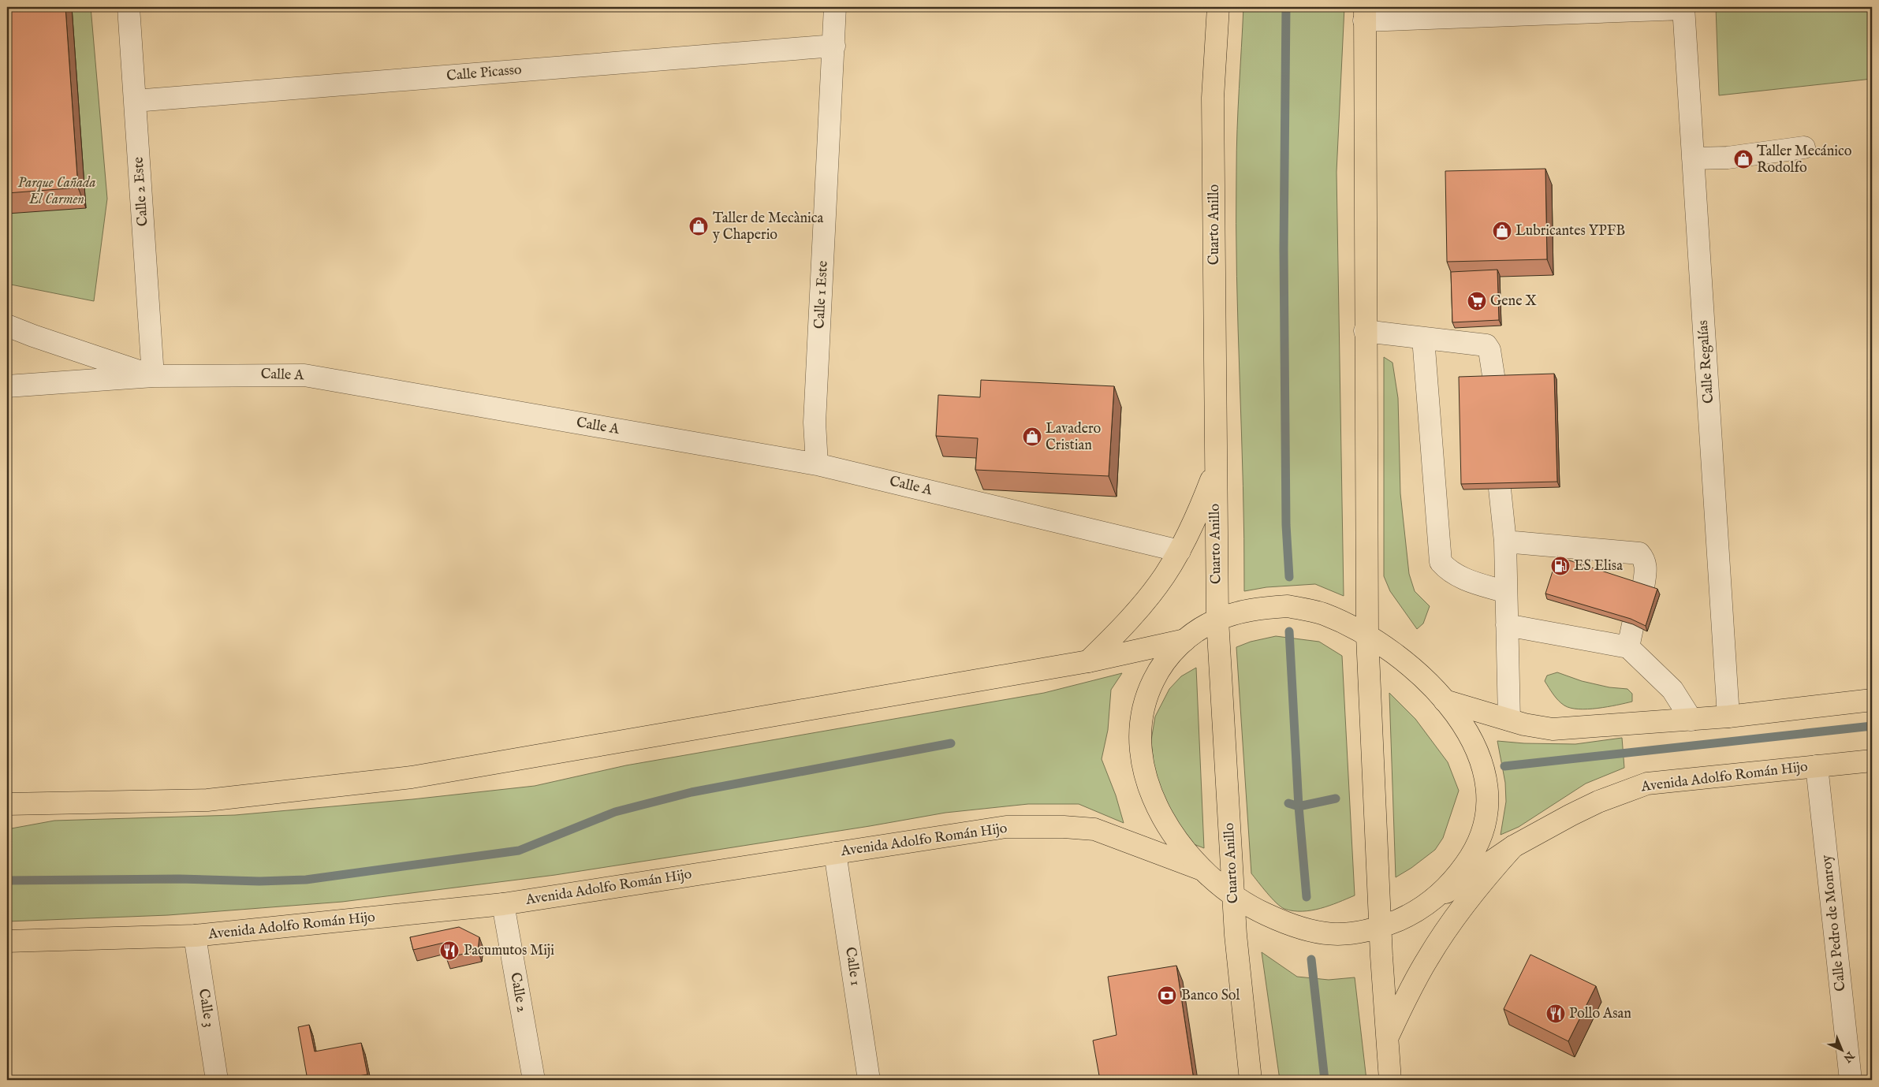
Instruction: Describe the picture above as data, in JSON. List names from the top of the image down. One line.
{"streets":{"main road":["Cuarto Anillo","Avenida Adolfo Román Hijo"],"street":["Calle Picasso","Calle 2 Este","Calle 1 Este","Calle Regalías","Calle A","Calle Pedro de Monroy","Calle 1","Calle 2","Calle 3"]},"crossings":[["Calle Picasso","Calle 2 Este"],["Calle Picasso","Calle 1 Este"],["Calle 2 Este","Calle A"],["Calle 1 Este","Calle A"],["Avenida Adolfo Román Hijo","Calle Pedro de Monroy"],["Avenida Adolfo Román Hijo","Calle 1"],["Avenida Adolfo Román Hijo","Calle 2"],["Avenida Adolfo Román Hijo","Calle 3"]],"parks":["Parque Cañada El Carmen"],"places":{"shop":["Taller Mecánico Rodolfo","Taller de Mecànica y Chaperio","Lubricantes YPFB","Lavadero Cristian"],"supermarket":["Gene X"],"fuel station":["ES Elisa"],"restaurant":["Pacumutos Miji","Pollo Asan"],"bank":["Banco Sol"]},"north":"bottom right"}
